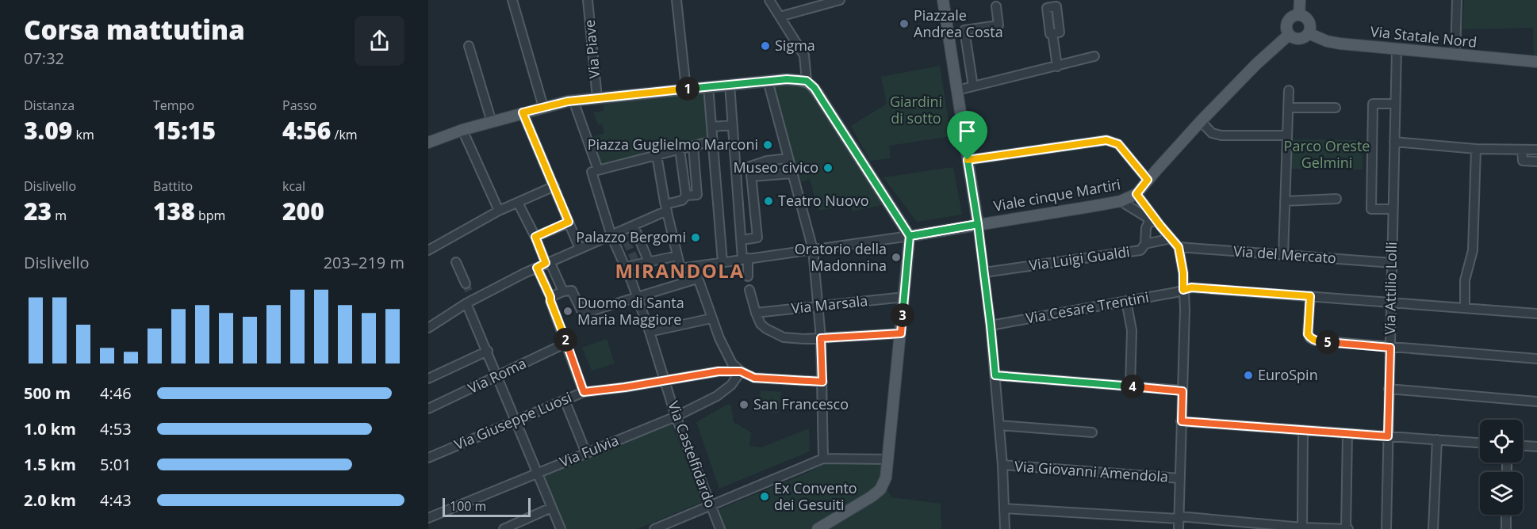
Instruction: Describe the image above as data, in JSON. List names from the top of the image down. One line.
{"streets":{"main road":["Via Statale Nord","Viale cinque Martiri"],"street":["Via Piave","Via del Mercato","Via Luigi Gualdi","Via Attilio Lolli","Via Marsala","Via Cesare Trentini","Via Roma","Via Giuseppe Luosi","Via Fulvia","Via Castelfidardo","Via Giovanni Amendola"]},"crossings":[["Via Statale Nord","Via Attilio Lolli"],["Via del Mercato","Via Attilio Lolli"],["Via Attilio Lolli","Via Cesare Trentini"],["Via Giuseppe Luosi","Via Fulvia"],["Via Giuseppe Luosi","Via Castelfidardo"],["Via Fulvia","Via Castelfidardo"]],"districts":["MIRANDOLA"],"parks":["Giardini di sotto","Parco Oreste Gelmini"],"places":["Piazzale Andrea Costa","Sigma","Piazza Guglielmo Marconi","Museo civico","Teatro Nuovo","Palazzo Bergomi","Oratorio della Madonnina","Duomo di Santa Maria Maggiore","EuroSpin","San Francesco","Ex Convento dei Gesuiti"],"scale_bar":"100 m","page":{"heading":["Corsa mattutina","07:32"],"pins":["1","3","2","5","4"],"stats":[["Distanza","3.09 km"],["Tempo","15:15"],["Passo","4:56 /km"],["Dislivello","23 m"],["Battito","138 bpm"],["kcal","200"]],"chart":["Dislivello","203–219 m"],"list":[{"name":"500 m","note":"4:46"},{"name":"1.0 km","note":"4:53"},{"name":"1.5 km","note":"5:01"},{"name":"2.0 km","note":"4:43"}],"scale":"100 m"}}
